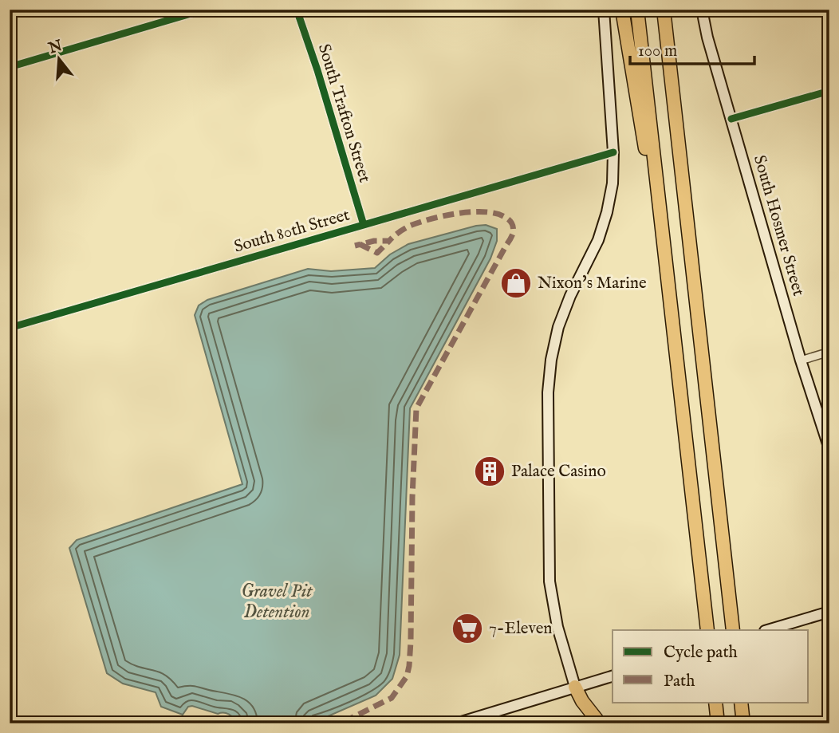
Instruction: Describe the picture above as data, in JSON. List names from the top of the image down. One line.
{"streets":{"main road":["South Hosmer Street"],"street":["South Trafton Street","South 80th Street"]},"crossings":[["South Trafton Street","South 80th Street"]],"water":["Gravel Pit Detention"],"places":{"shop":["Nixon's Marine"],"building":["Palace Casino"],"supermarket":["7-Eleven"]},"legend":["Cycle path","Path"],"scale_bar":"100 m","north":"top"}
